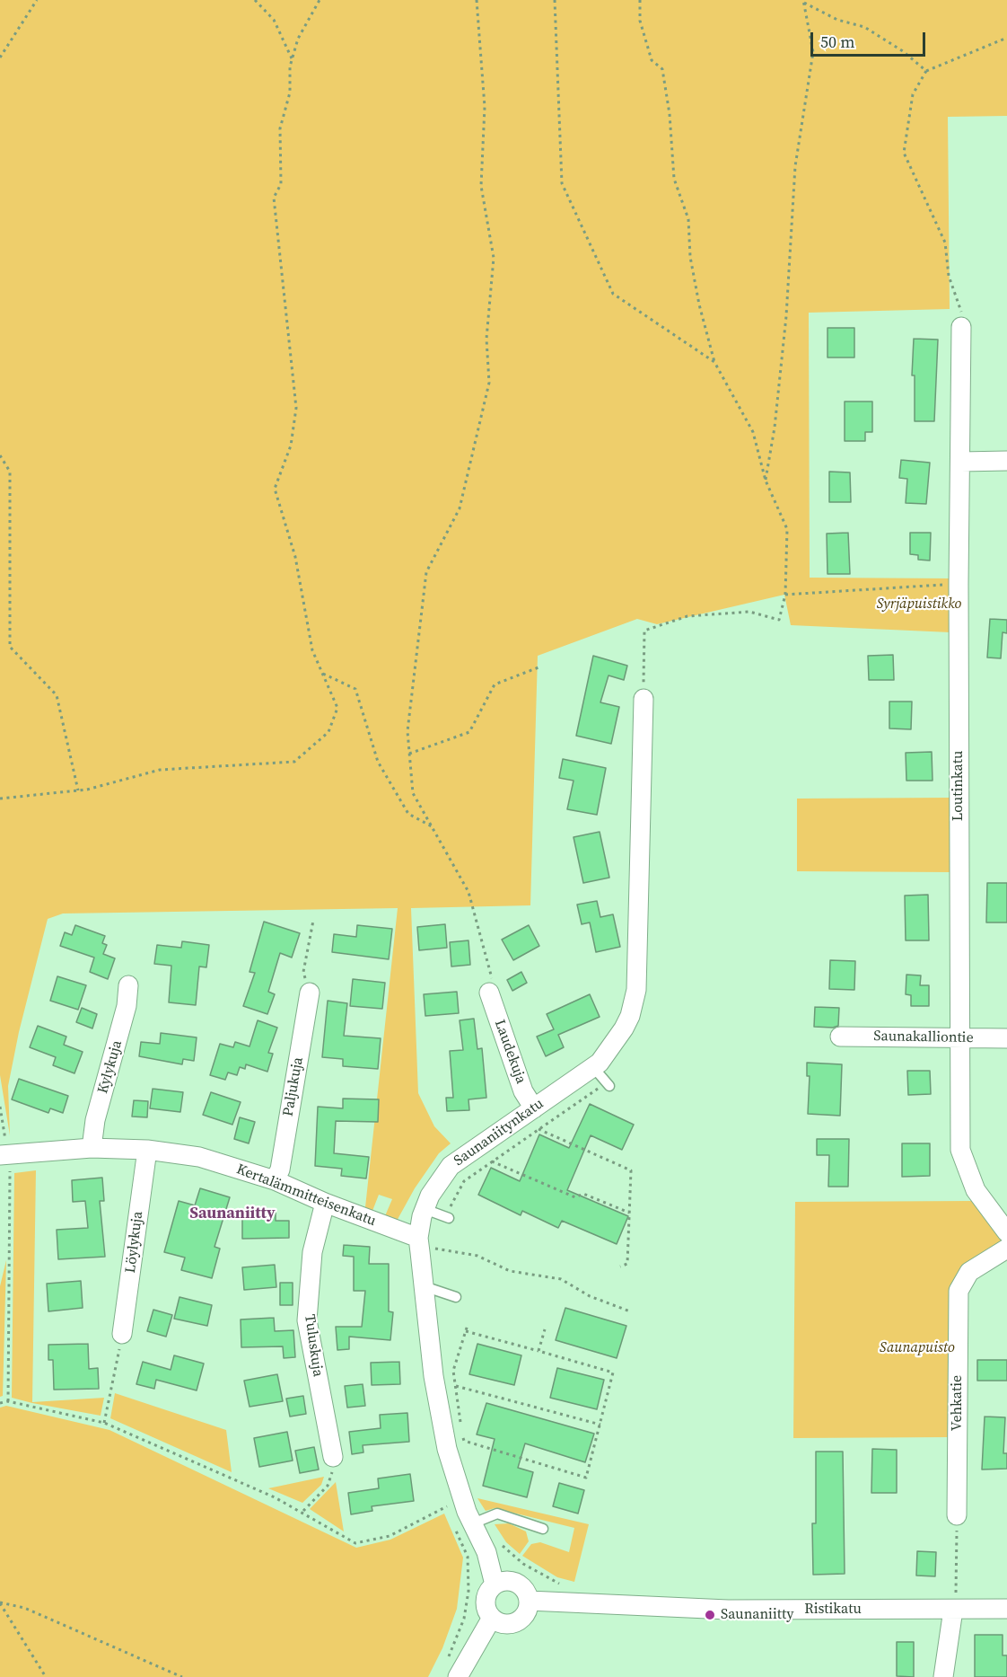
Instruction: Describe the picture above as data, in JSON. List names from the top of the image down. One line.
{"streets":{"street":["Loutinkatu","Saunakalliontie","Laudekuja","Kylykuja","Paljukuja","Saunaniitynkatu","Kertalämmitteisenkatu","Löylykuja","Tuluskuja","Vehkatie","Ristikatu"]},"crossings":[["Loutinkatu","Saunakalliontie"],["Laudekuja","Saunaniitynkatu"],["Kylykuja","Kertalämmitteisenkatu"],["Paljukuja","Kertalämmitteisenkatu"],["Saunaniitynkatu","Kertalämmitteisenkatu"],["Saunaniitynkatu","Ristikatu"],["Kertalämmitteisenkatu","Löylykuja"],["Kertalämmitteisenkatu","Tuluskuja"]],"districts":["Saunaniitty"],"parks":["Syrjäpuistikko","Saunapuisto"],"places":["Saunaniitty"],"scale_bar":"50 m"}
